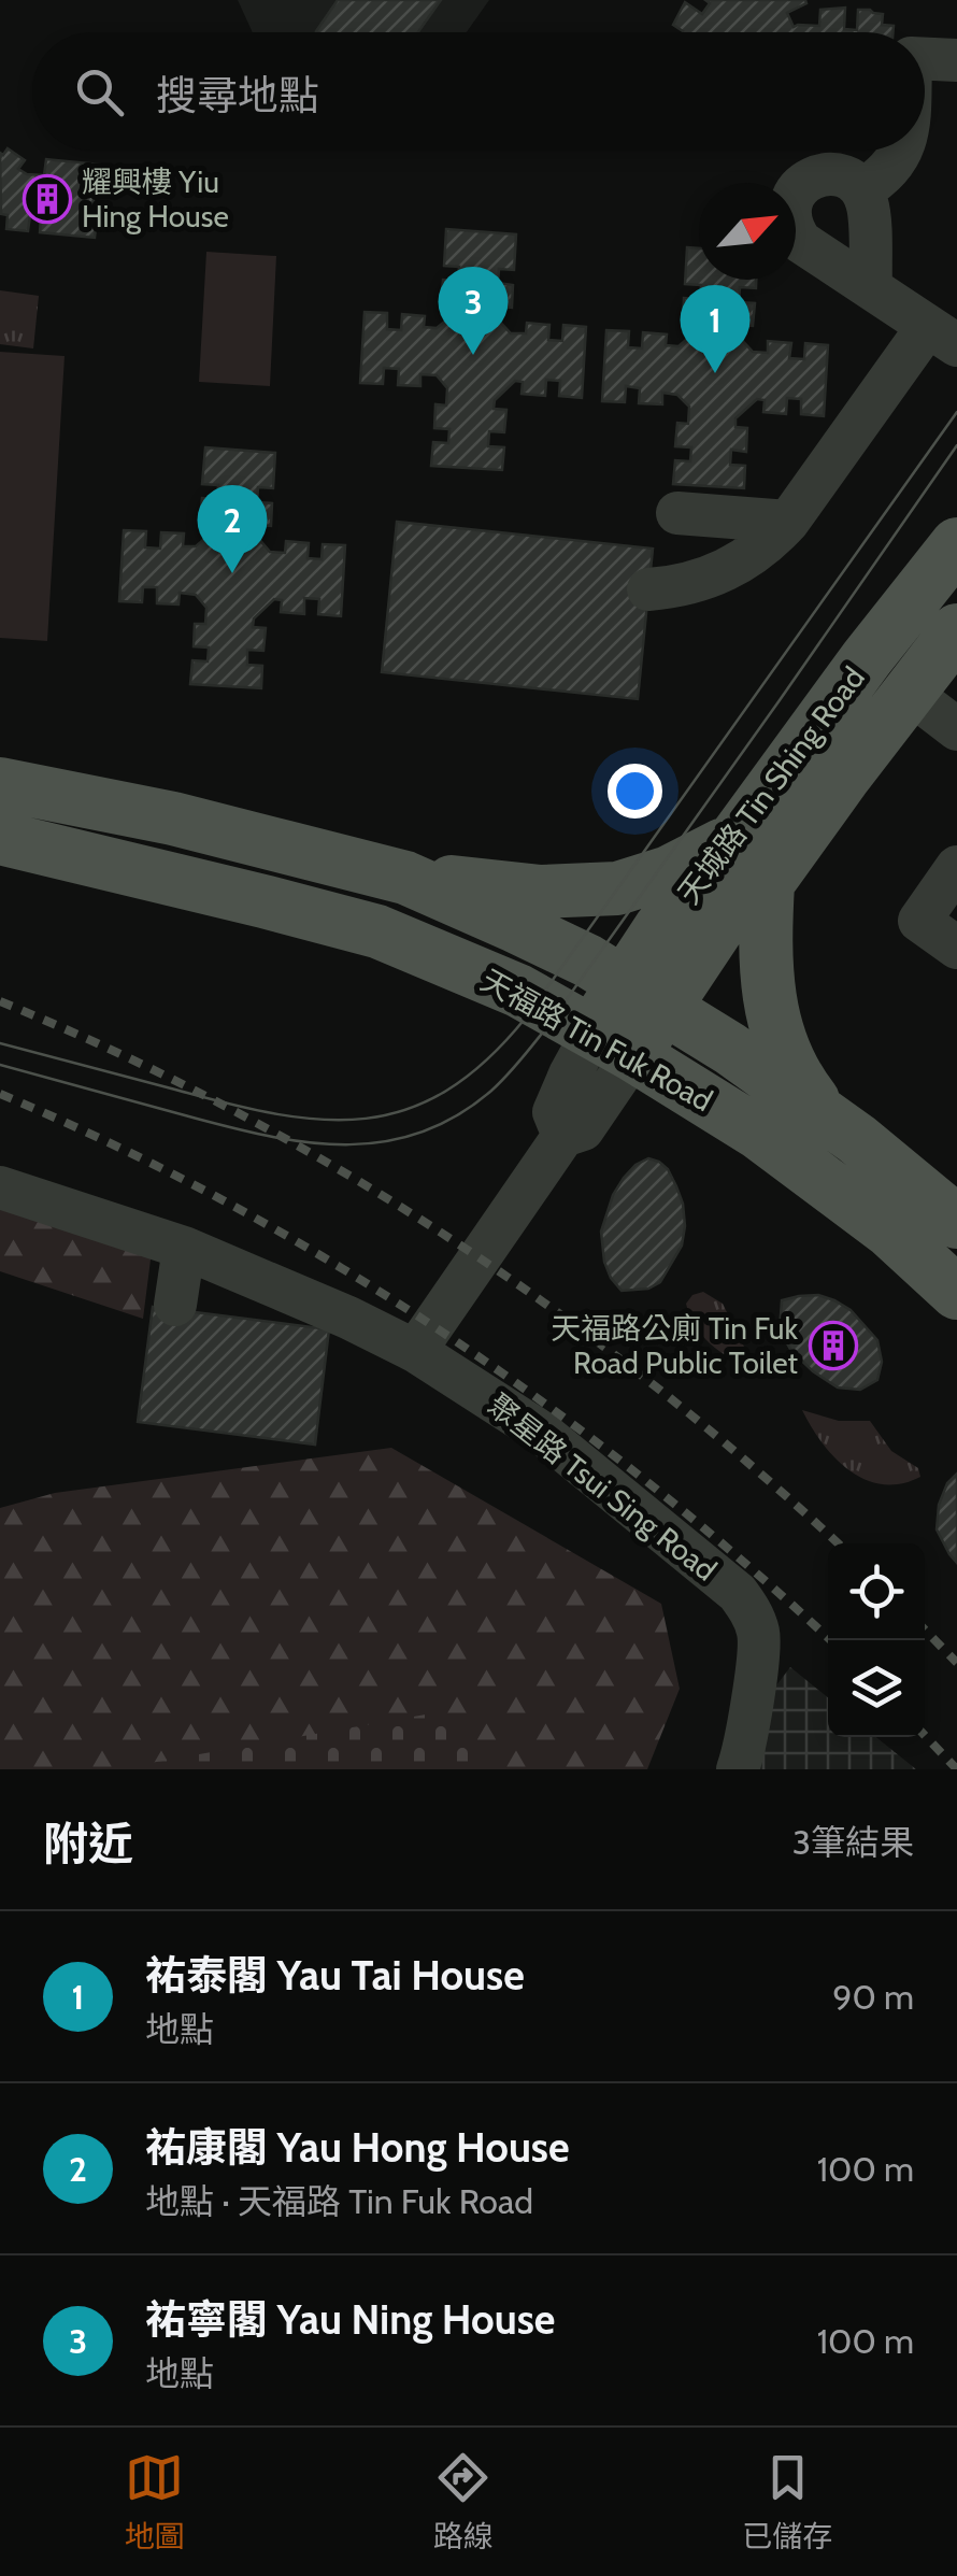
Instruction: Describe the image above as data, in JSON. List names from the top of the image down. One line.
{"streets":{"main road":["天城路 Tin Shing Road","天福路 Tin Fuk Road"],"street":["聚星路 Tsui Sing Road"]},"crossings":[["天城路 Tin Shing Road","天福路 Tin Fuk Road"]],"places":{"building":["耀興樓 Yiu Hing House","天福路公廁 Tin Fuk Road Public Toilet"]},"north":"top right","page":{"search":"搜尋地點","pins":["3","1","2"],"heading":["附近","3筆結果"],"list":[{"mark":"1","name":"祐泰閣 Yau Tai House","note":"地點","value":"90 m"},{"mark":"2","name":"祐康閣 Yau Hong House","note":"地點 · 天福路 Tin Fuk Road","value":"100 m"},{"mark":"3","name":"祐寧閣 Yau Ning House","note":"地點","value":"100 m"}],"nav":["地圖","路線","已儲存"]}}
